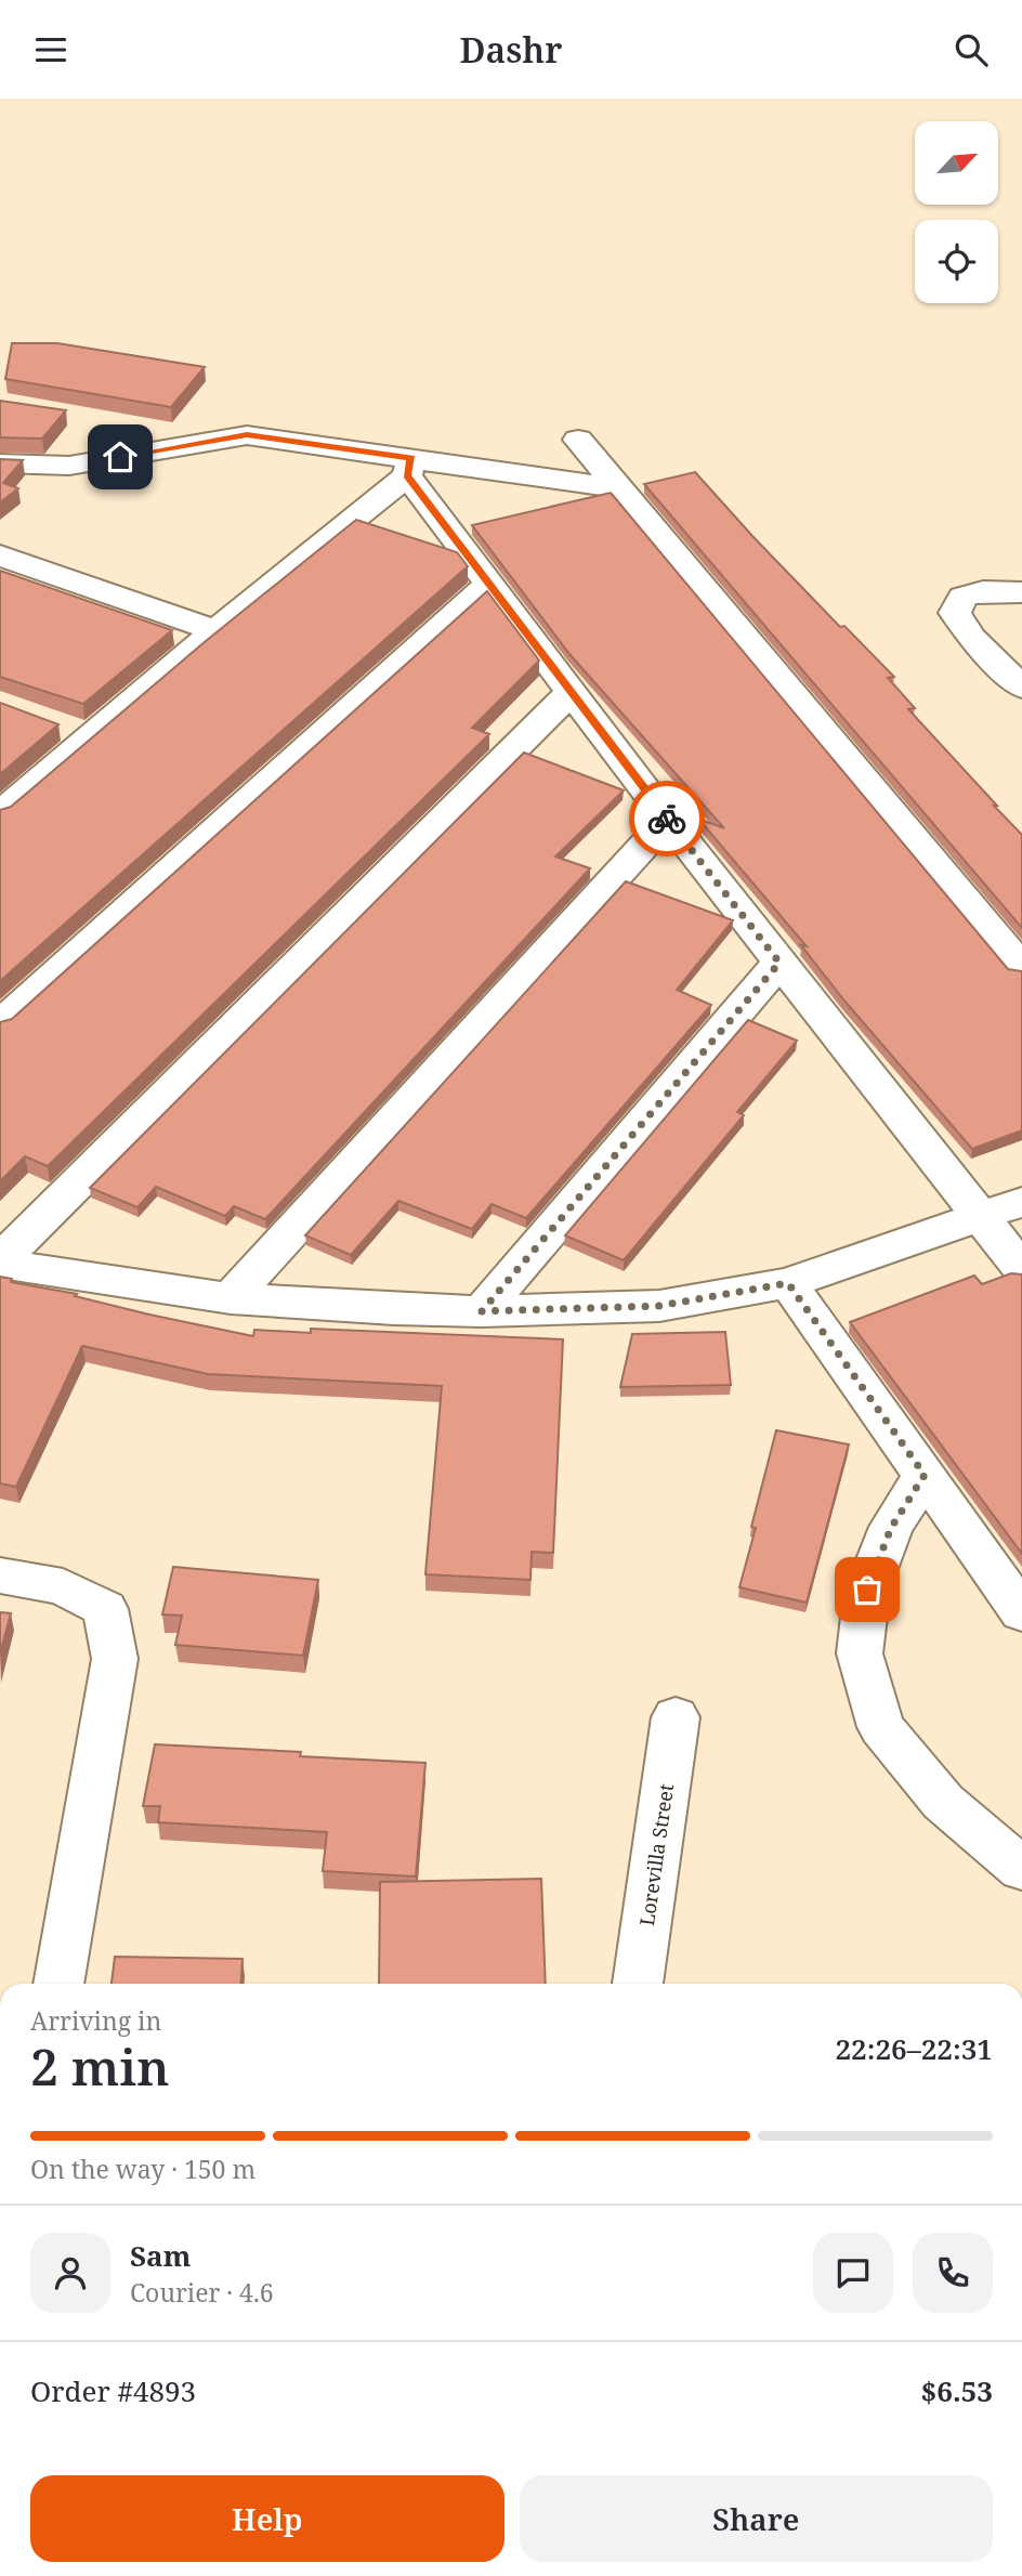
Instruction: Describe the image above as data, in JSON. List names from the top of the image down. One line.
{"streets":{"street":["Lorevilla Street"]},"north":"top right","page":{"header":"Dashr","heading":["2 min","Arriving in","22:26–22:31"],"panel":["Sam","Courier · 4.6","Order #4893","$6.53"],"bar":"On the way · 150 m","buttons":["Help","Share"]}}
